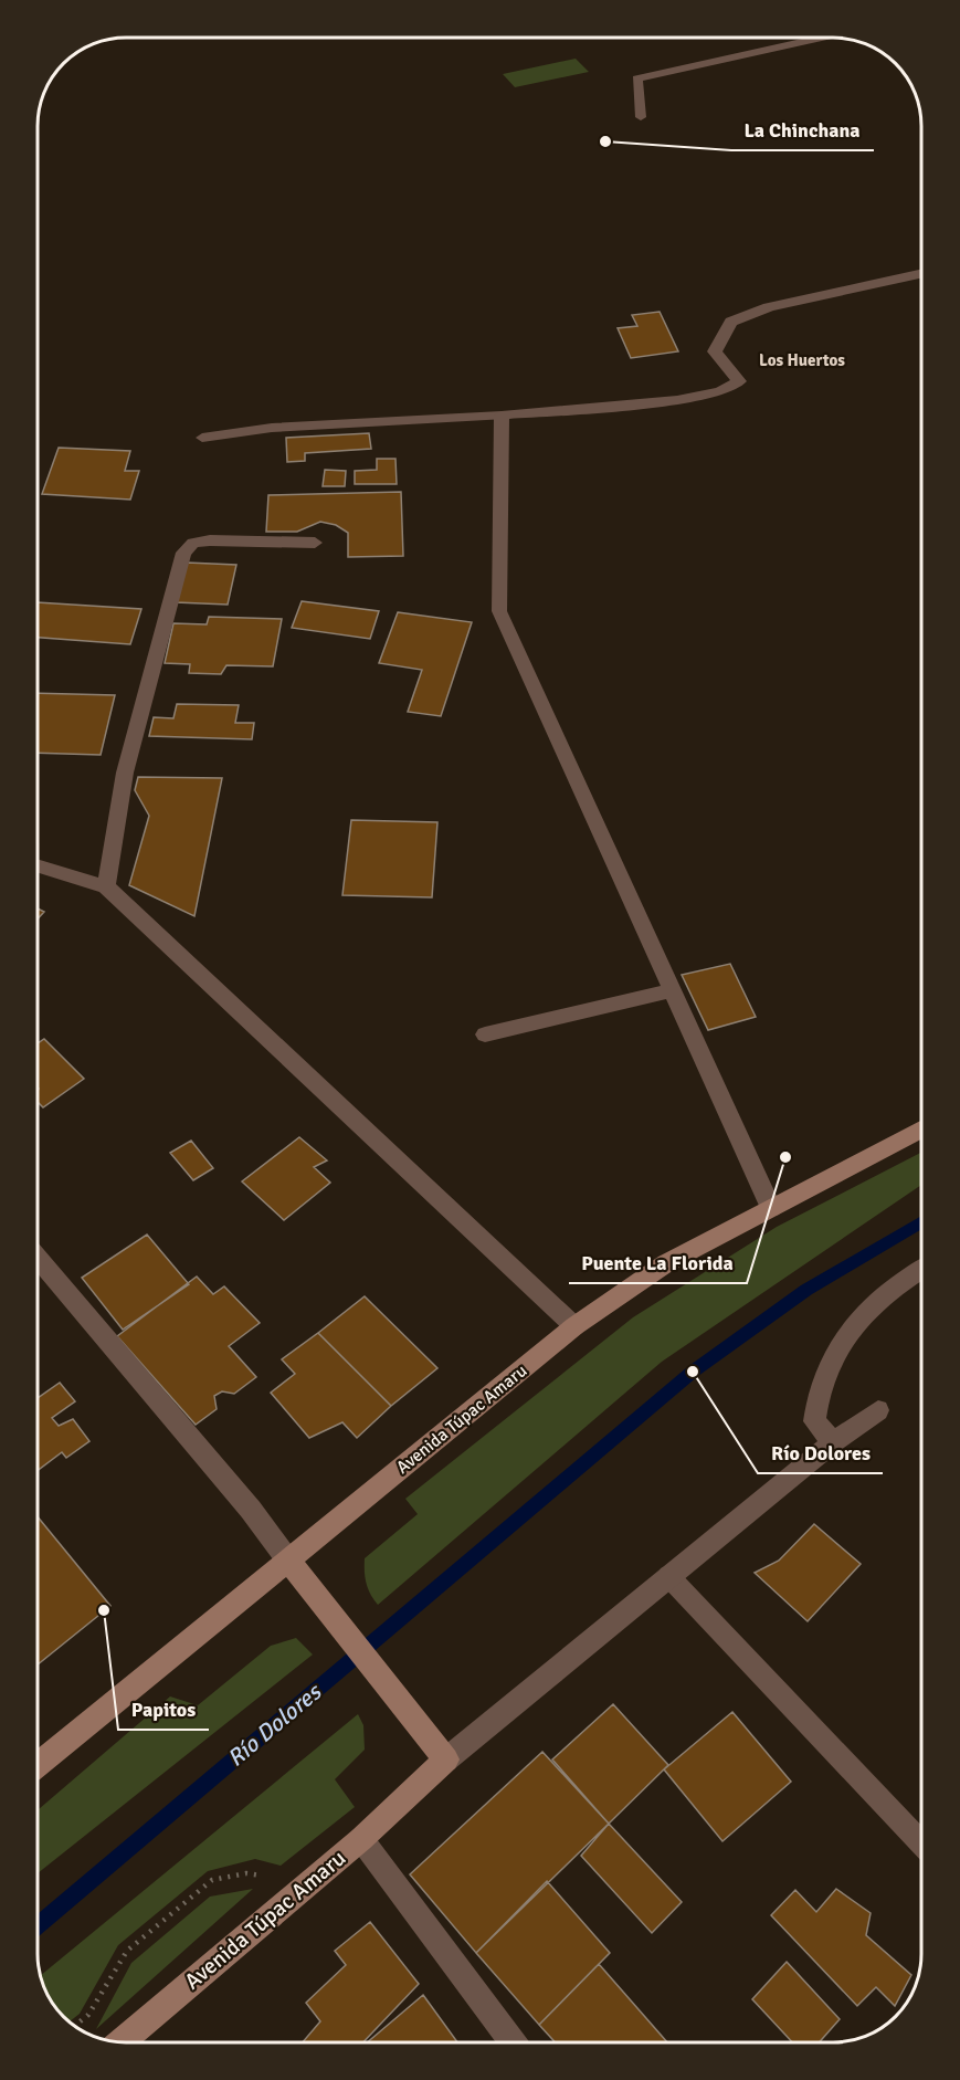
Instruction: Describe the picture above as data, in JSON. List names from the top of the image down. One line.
{"streets":{"street":["Avenida Túpac Amaru"]},"districts":["Los Huertos"],"water":["Río Dolores"],"places":["La Chinchana","Puente La Florida","Río Dolores","Papitos"]}
